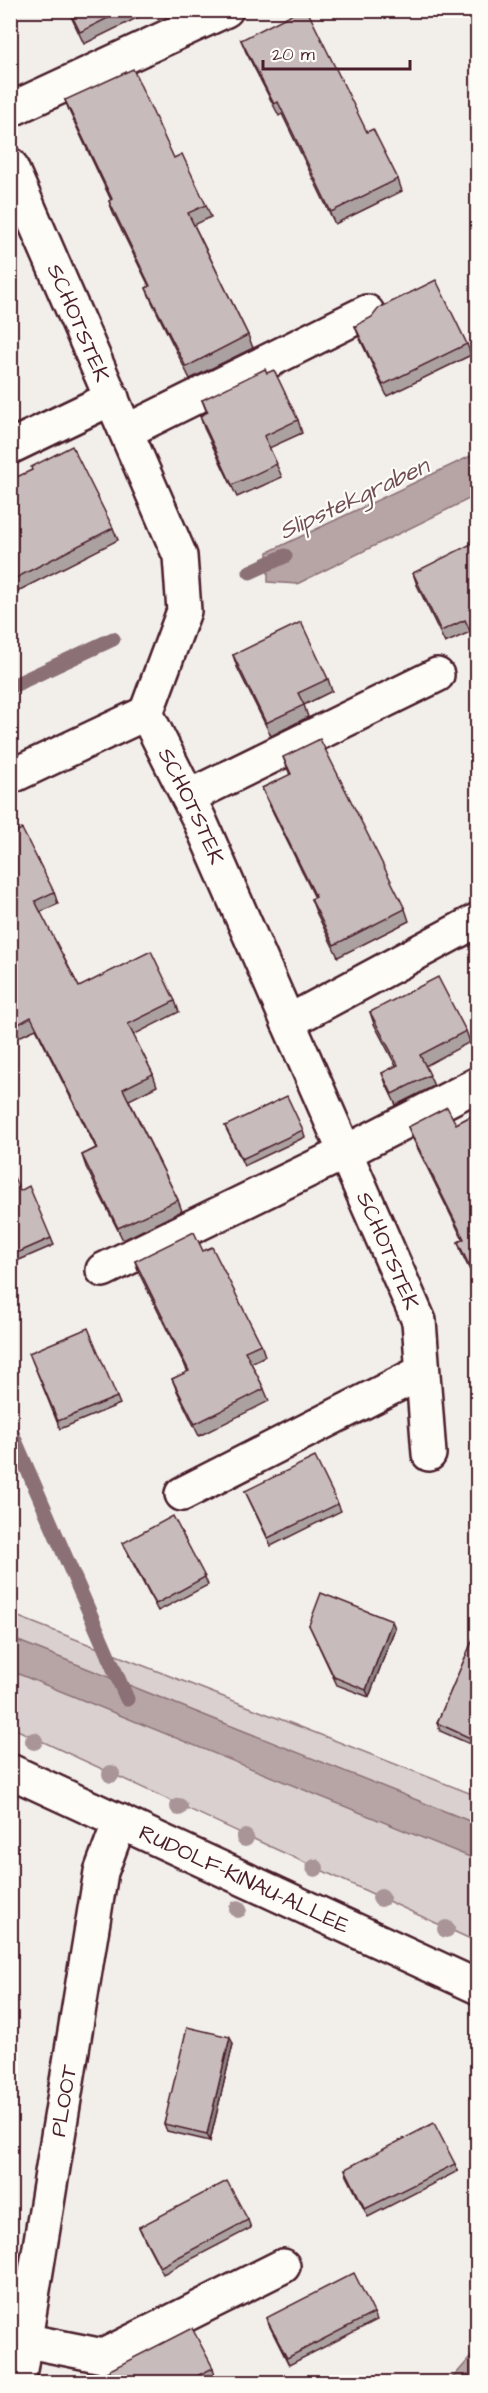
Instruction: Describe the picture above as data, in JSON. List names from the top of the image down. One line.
{"streets":{"street":["SCHOTSTEK","RUDOLF-KINAU-ALLEE","PLOOT"]},"crossings":[["RUDOLF-KINAU-ALLEE","PLOOT"]],"water":["Slipstekgraben"],"scale_bar":"20 m"}
